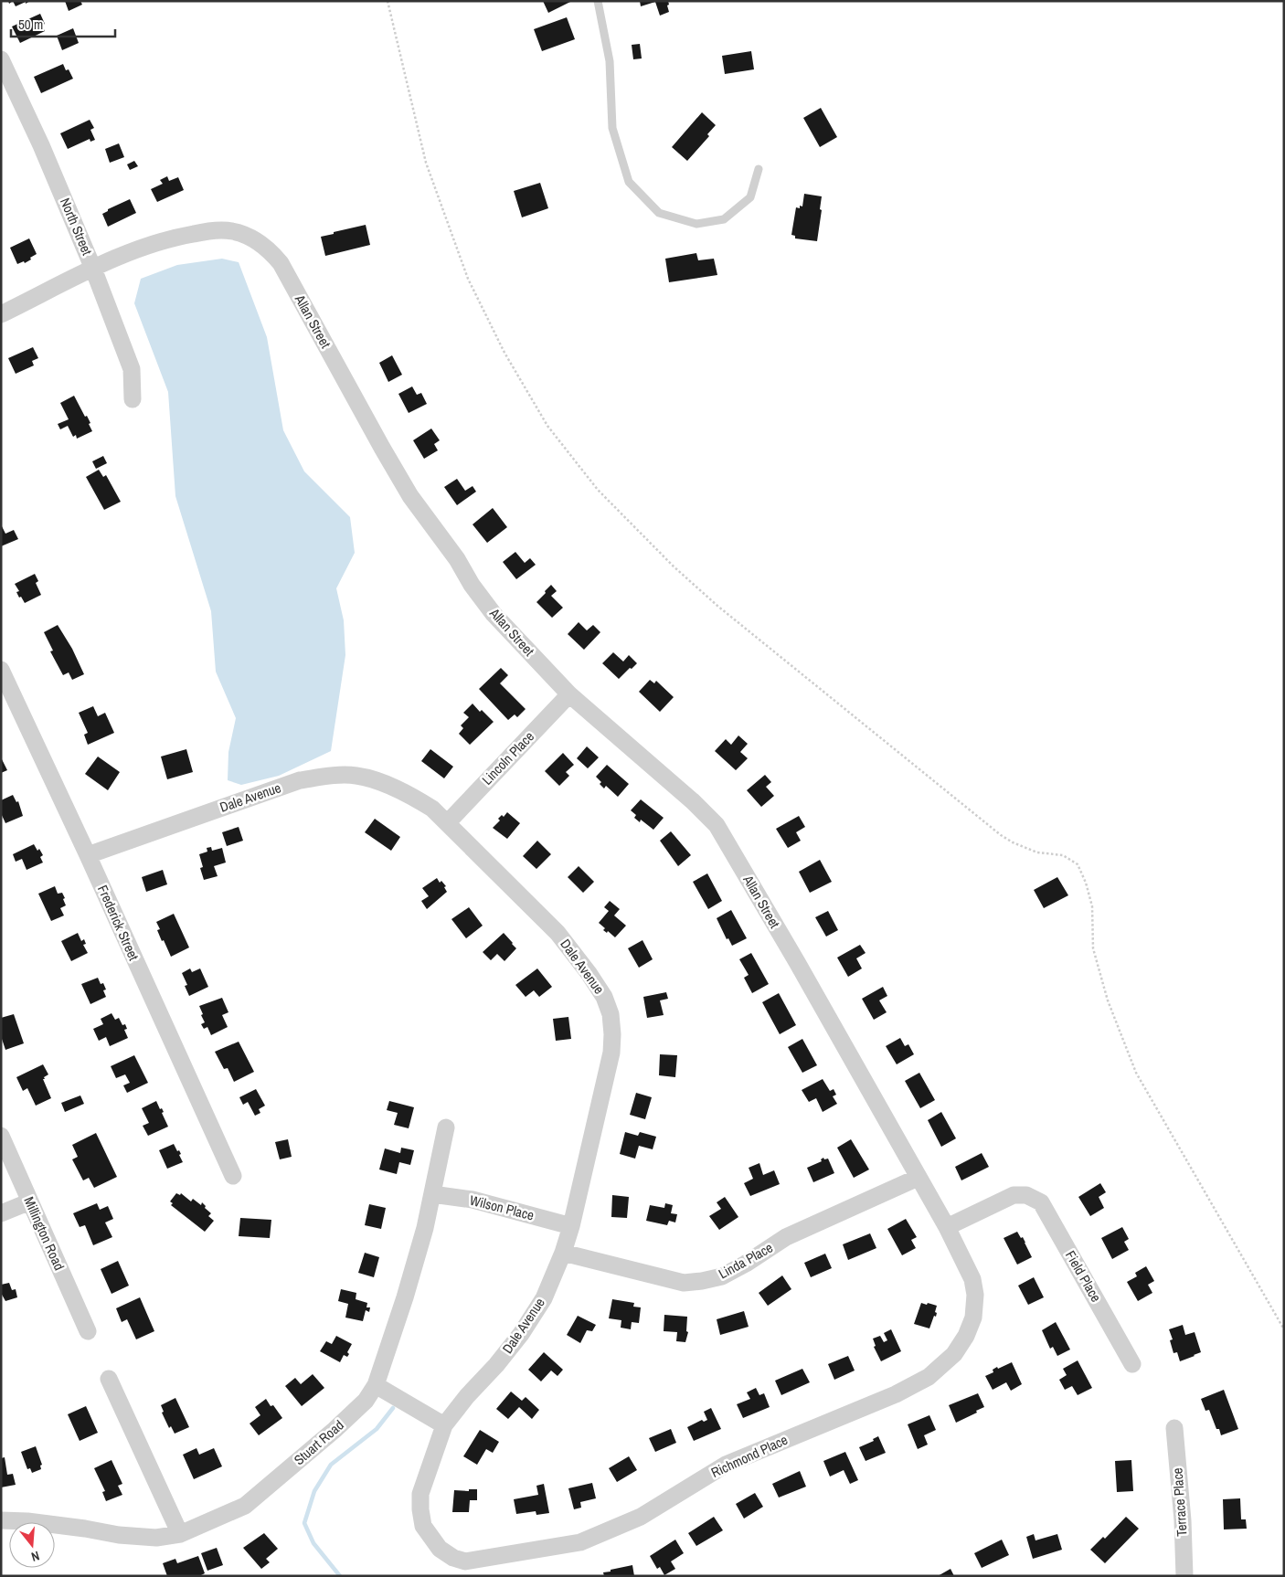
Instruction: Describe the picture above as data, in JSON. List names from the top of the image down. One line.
{"streets":{"street":["North Street","Allan Street","Lincoln Place","Dale Avenue","Frederick Street","Wilson Place","Millington Road","Linda Place","Field Place","Stuart Road","Richmond Place","Terrace Place"]},"crossings":[["North Street","Allan Street"],["Allan Street","Lincoln Place"],["Allan Street","Linda Place"],["Allan Street","Field Place"],["Allan Street","Richmond Place"],["Lincoln Place","Dale Avenue"],["Dale Avenue","Frederick Street"],["Dale Avenue","Wilson Place"],["Dale Avenue","Linda Place"],["Dale Avenue","Richmond Place"],["Wilson Place","Stuart Road"],["Field Place","Richmond Place"]],"scale_bar":"50 m","north":"bottom"}
